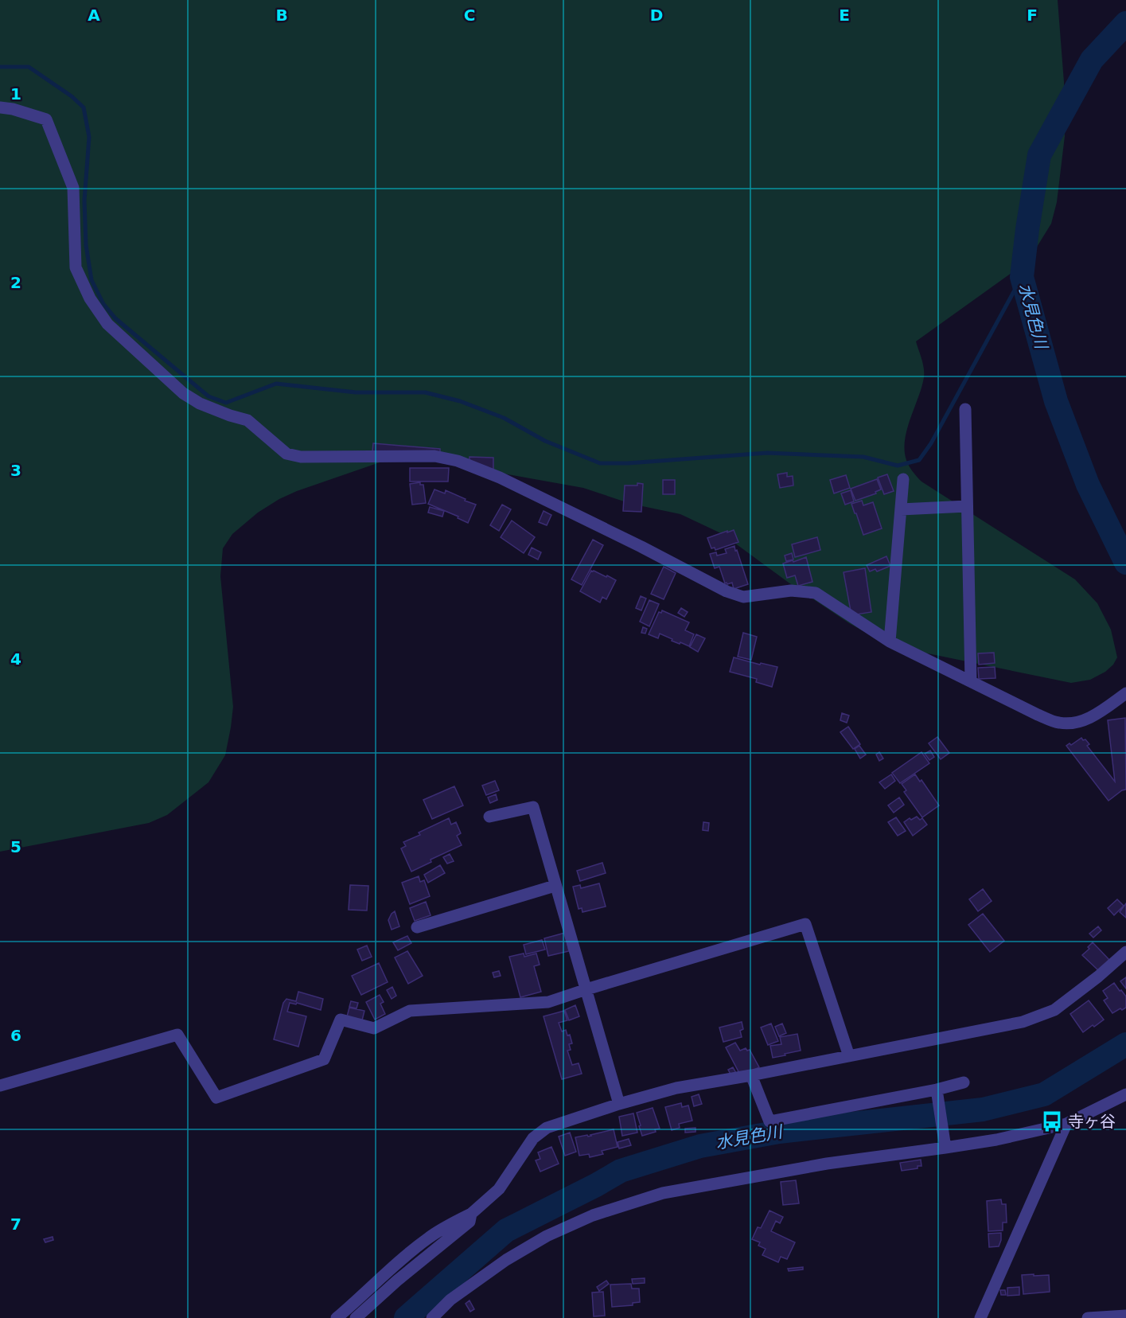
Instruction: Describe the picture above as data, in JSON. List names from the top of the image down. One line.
{"water":["水見色川"],"places":{"bus stop":["寺ヶ谷"]},"grid":{"columns":["A","B","C","D","E","F"],"rows":["1","2","3","4","5","6","7"]}}
